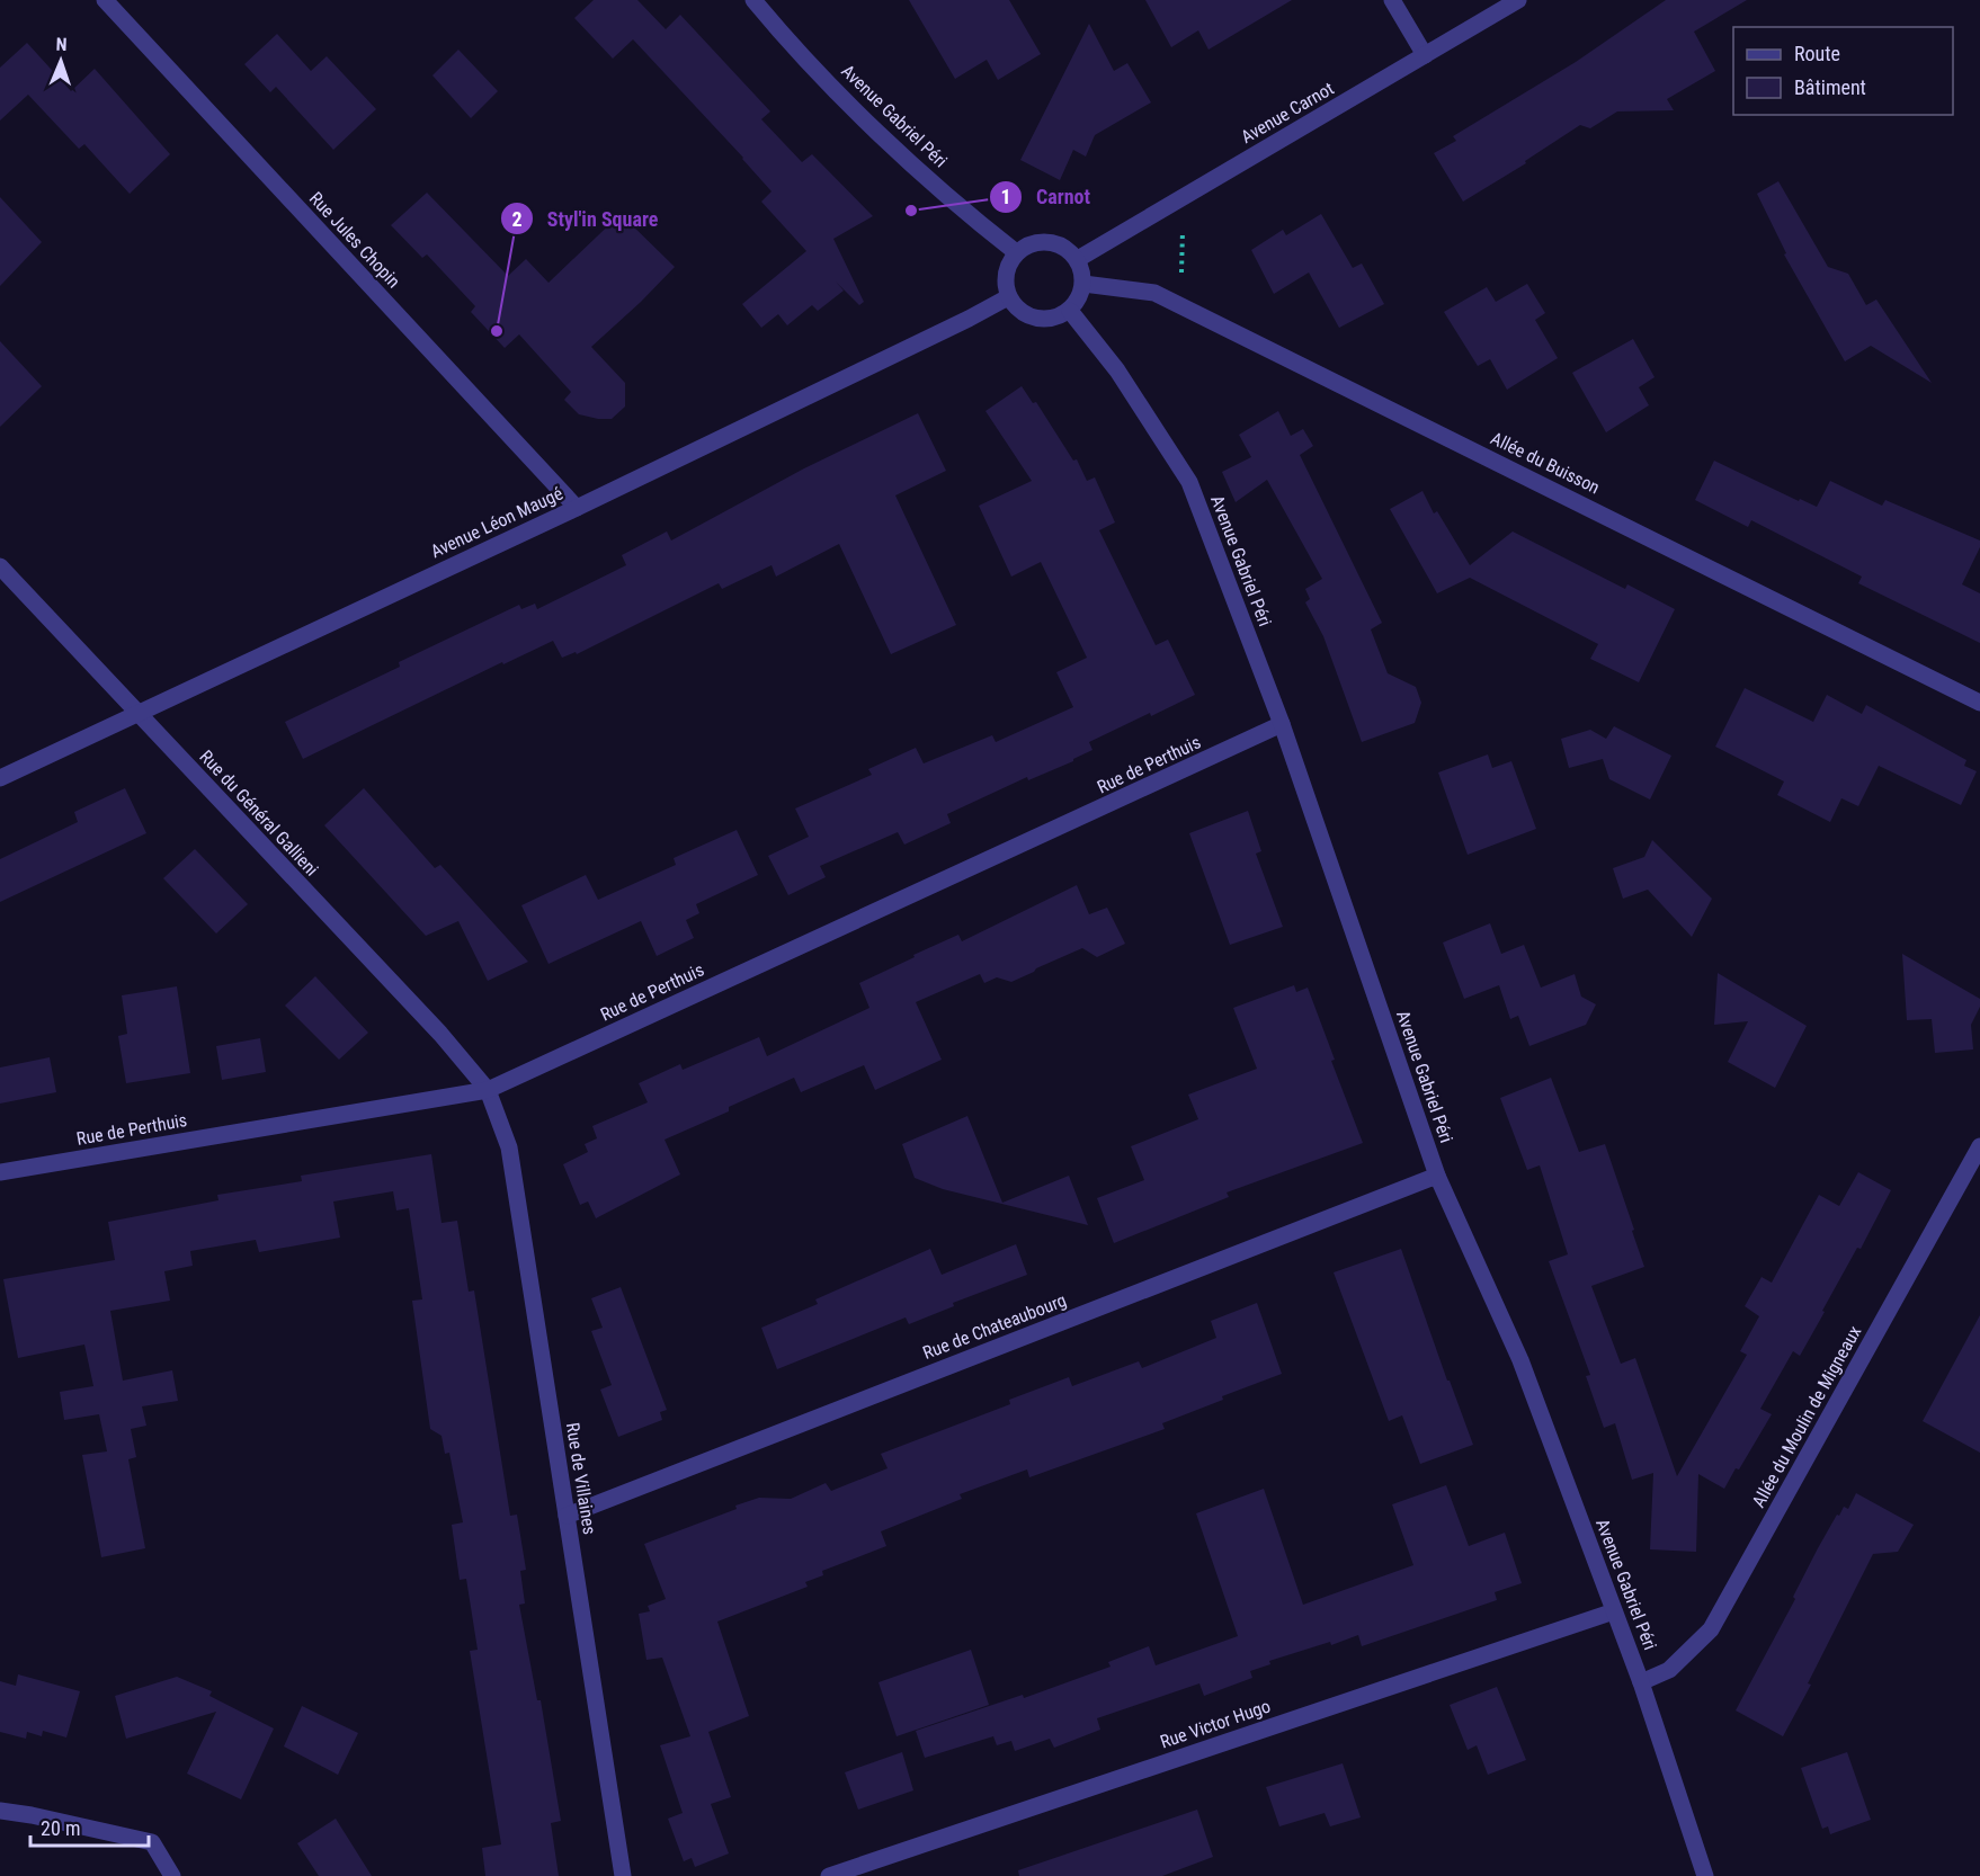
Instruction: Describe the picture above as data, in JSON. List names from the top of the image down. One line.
{"streets":{"street":["Avenue Carnot","Avenue Gabriel Péri","Rue Jules Chopin","Allée du Buisson","Avenue Léon Maugé","Rue de Perthuis","Rue du Général Gallieni","Rue de Chateaubourg","Allée du Moulin de Migneaux","Rue de Villaines","Rue Victor Hugo"]},"crossings":[["Avenue Carnot","Avenue Gabriel Péri"],["Avenue Carnot","Allée du Buisson"],["Avenue Carnot","Avenue Léon Maugé"],["Avenue Gabriel Péri","Allée du Buisson"],["Avenue Gabriel Péri","Avenue Léon Maugé"],["Avenue Gabriel Péri","Rue de Perthuis"],["Avenue Gabriel Péri","Rue de Chateaubourg"],["Avenue Gabriel Péri","Allée du Moulin de Migneaux"],["Avenue Gabriel Péri","Rue Victor Hugo"],["Rue Jules Chopin","Avenue Léon Maugé"],["Allée du Buisson","Avenue Léon Maugé"],["Avenue Léon Maugé","Rue du Général Gallieni"],["Rue de Perthuis","Rue du Général Gallieni"],["Rue de Perthuis","Rue de Villaines"],["Rue du Général Gallieni","Rue de Villaines"],["Rue de Chateaubourg","Rue de Villaines"]],"places":["Carnot","Styl'in Square"],"legend":["Route","Bâtiment"],"scale_bar":"20 m","north":"top"}
